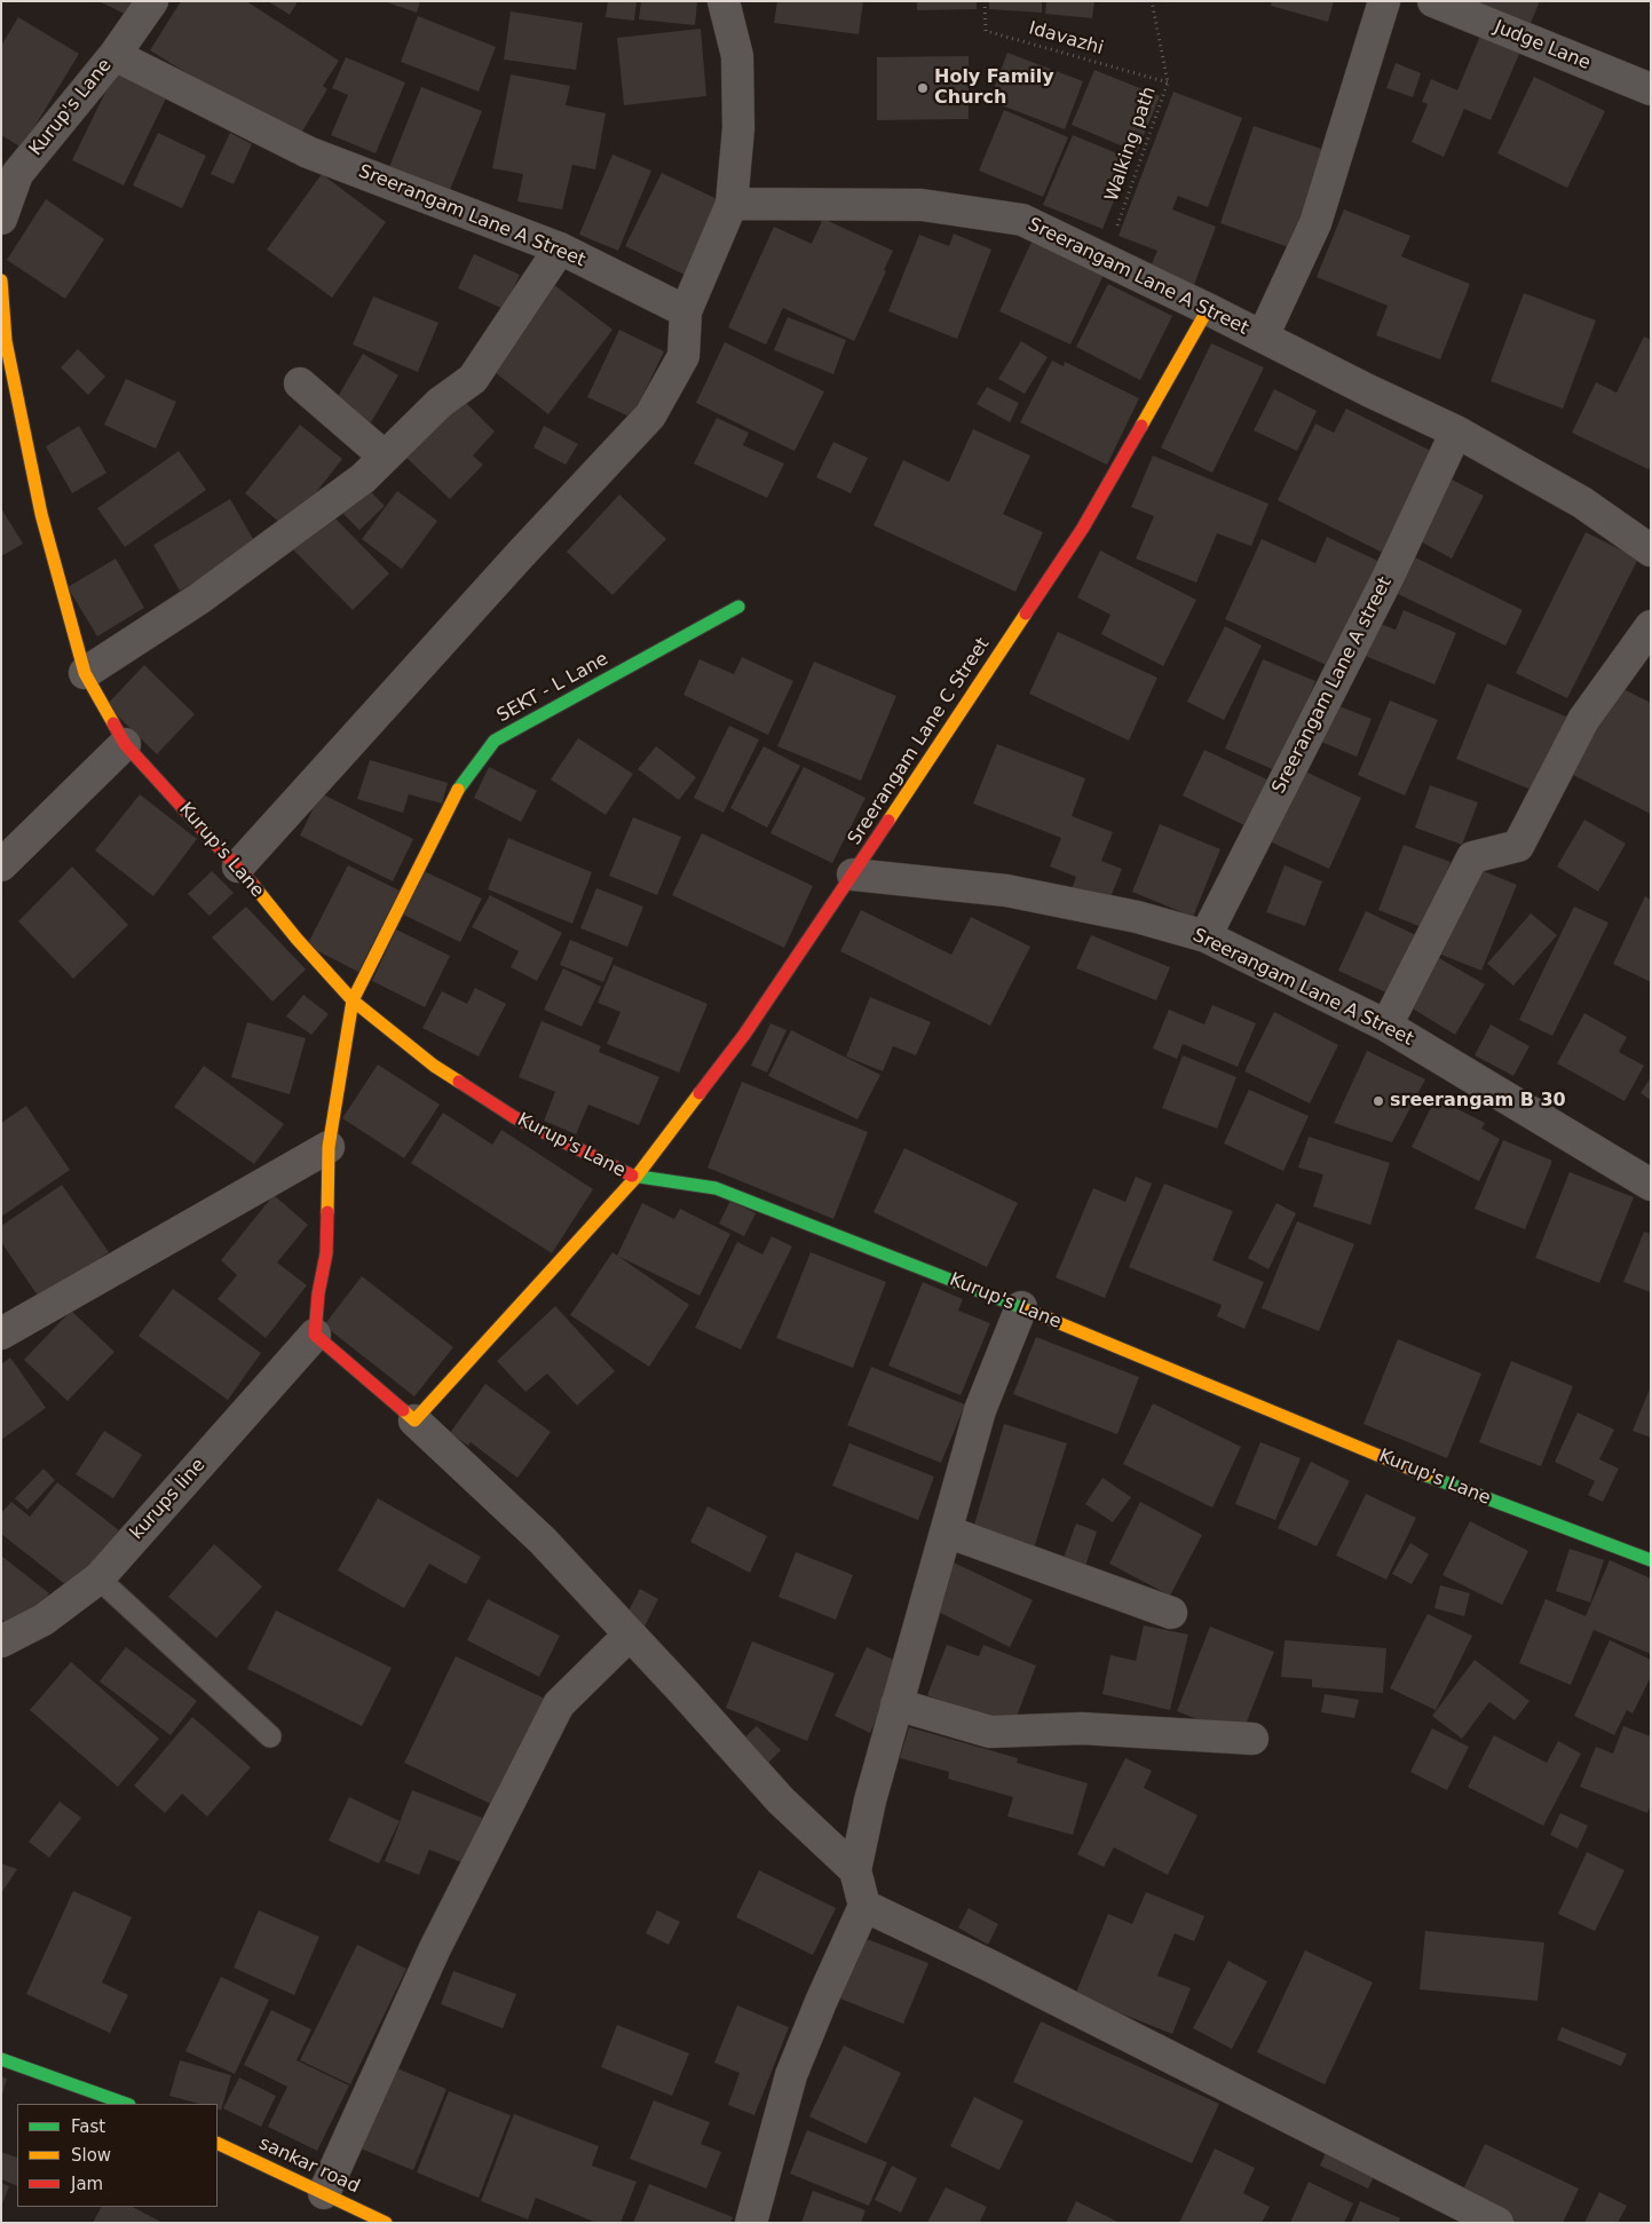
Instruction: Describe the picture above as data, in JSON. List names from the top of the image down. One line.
{"streets":{"street":["Judge Lane","Kurup's Lane","Sreerangam Lane A Street","Sreerangam Lane A street","SEKT - L Lane","Sreerangam Lane C Street","kurups line","sankar road"],"path":["Idavazhi","Walking path"]},"crossings":[["Idavazhi","Walking path"],["Kurup's Lane","Sreerangam Lane A Street"],["Kurup's Lane","SEKT - L Lane"],["Kurup's Lane","Sreerangam Lane C Street"],["Walking path","Sreerangam Lane A Street"],["Sreerangam Lane A Street","Sreerangam Lane A street"],["Sreerangam Lane A Street","Sreerangam Lane C Street"],["SEKT - L Lane","kurups line"]],"places":["Holy Family Church","sreerangam B 30"],"legend":["Fast","Slow","Jam"]}
